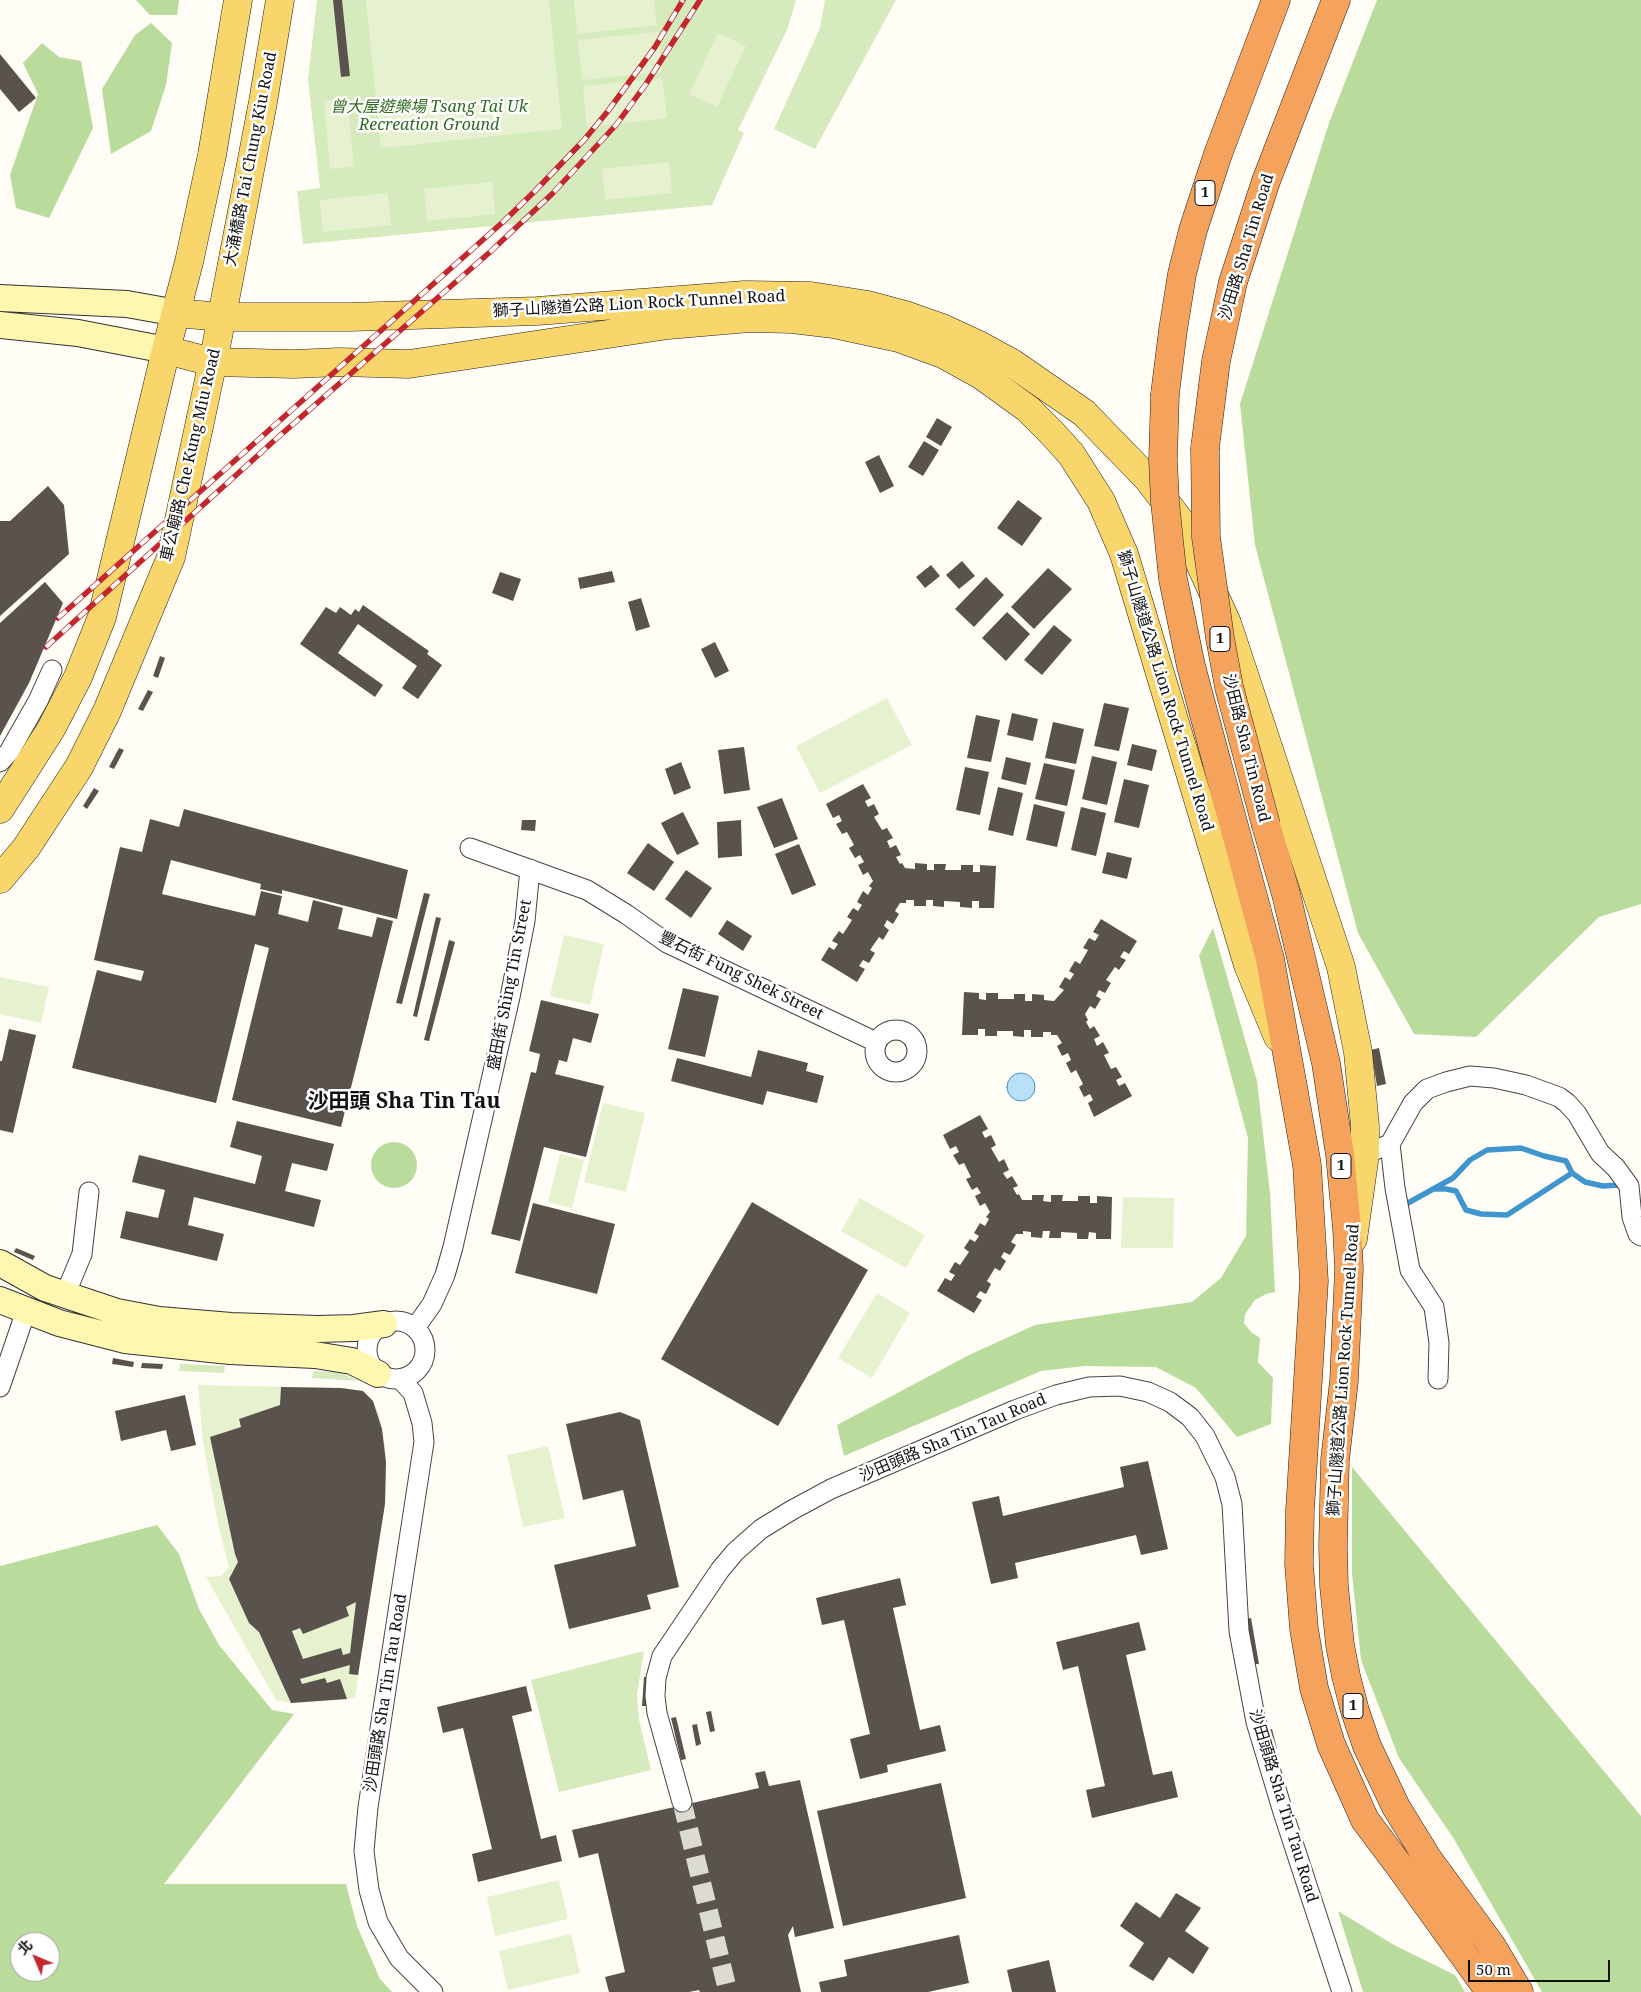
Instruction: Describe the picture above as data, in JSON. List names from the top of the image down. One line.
{"streets":{"highway":["1","沙田路 Sha Tin Road","獅子山隧道公路 Lion Rock Tunnel Road"],"main road":["大涌橋路 Tai Chung Kiu Road","車公廟路 Che Kung Miu Road"],"street":["豐石街 Fung Shek Street","盛田街 Shing Tin Street","沙田頭路 Sha Tin Tau Road"]},"crossings":[["大涌橋路 Tai Chung Kiu Road","獅子山隧道公路 Lion Rock Tunnel Road"],["大涌橋路 Tai Chung Kiu Road","車公廟路 Che Kung Miu Road"],["沙田路 Sha Tin Road","獅子山隧道公路 Lion Rock Tunnel Road"],["獅子山隧道公路 Lion Rock Tunnel Road","車公廟路 Che Kung Miu Road"],["豐石街 Fung Shek Street","盛田街 Shing Tin Street"],["盛田街 Shing Tin Street","沙田頭路 Sha Tin Tau Road"]],"districts":["沙田頭 Sha Tin Tau"],"parks":["曾大屋遊樂場 Tsang Tai Uk Recreation Ground"],"scale_bar":"50 m","north":"top left"}
